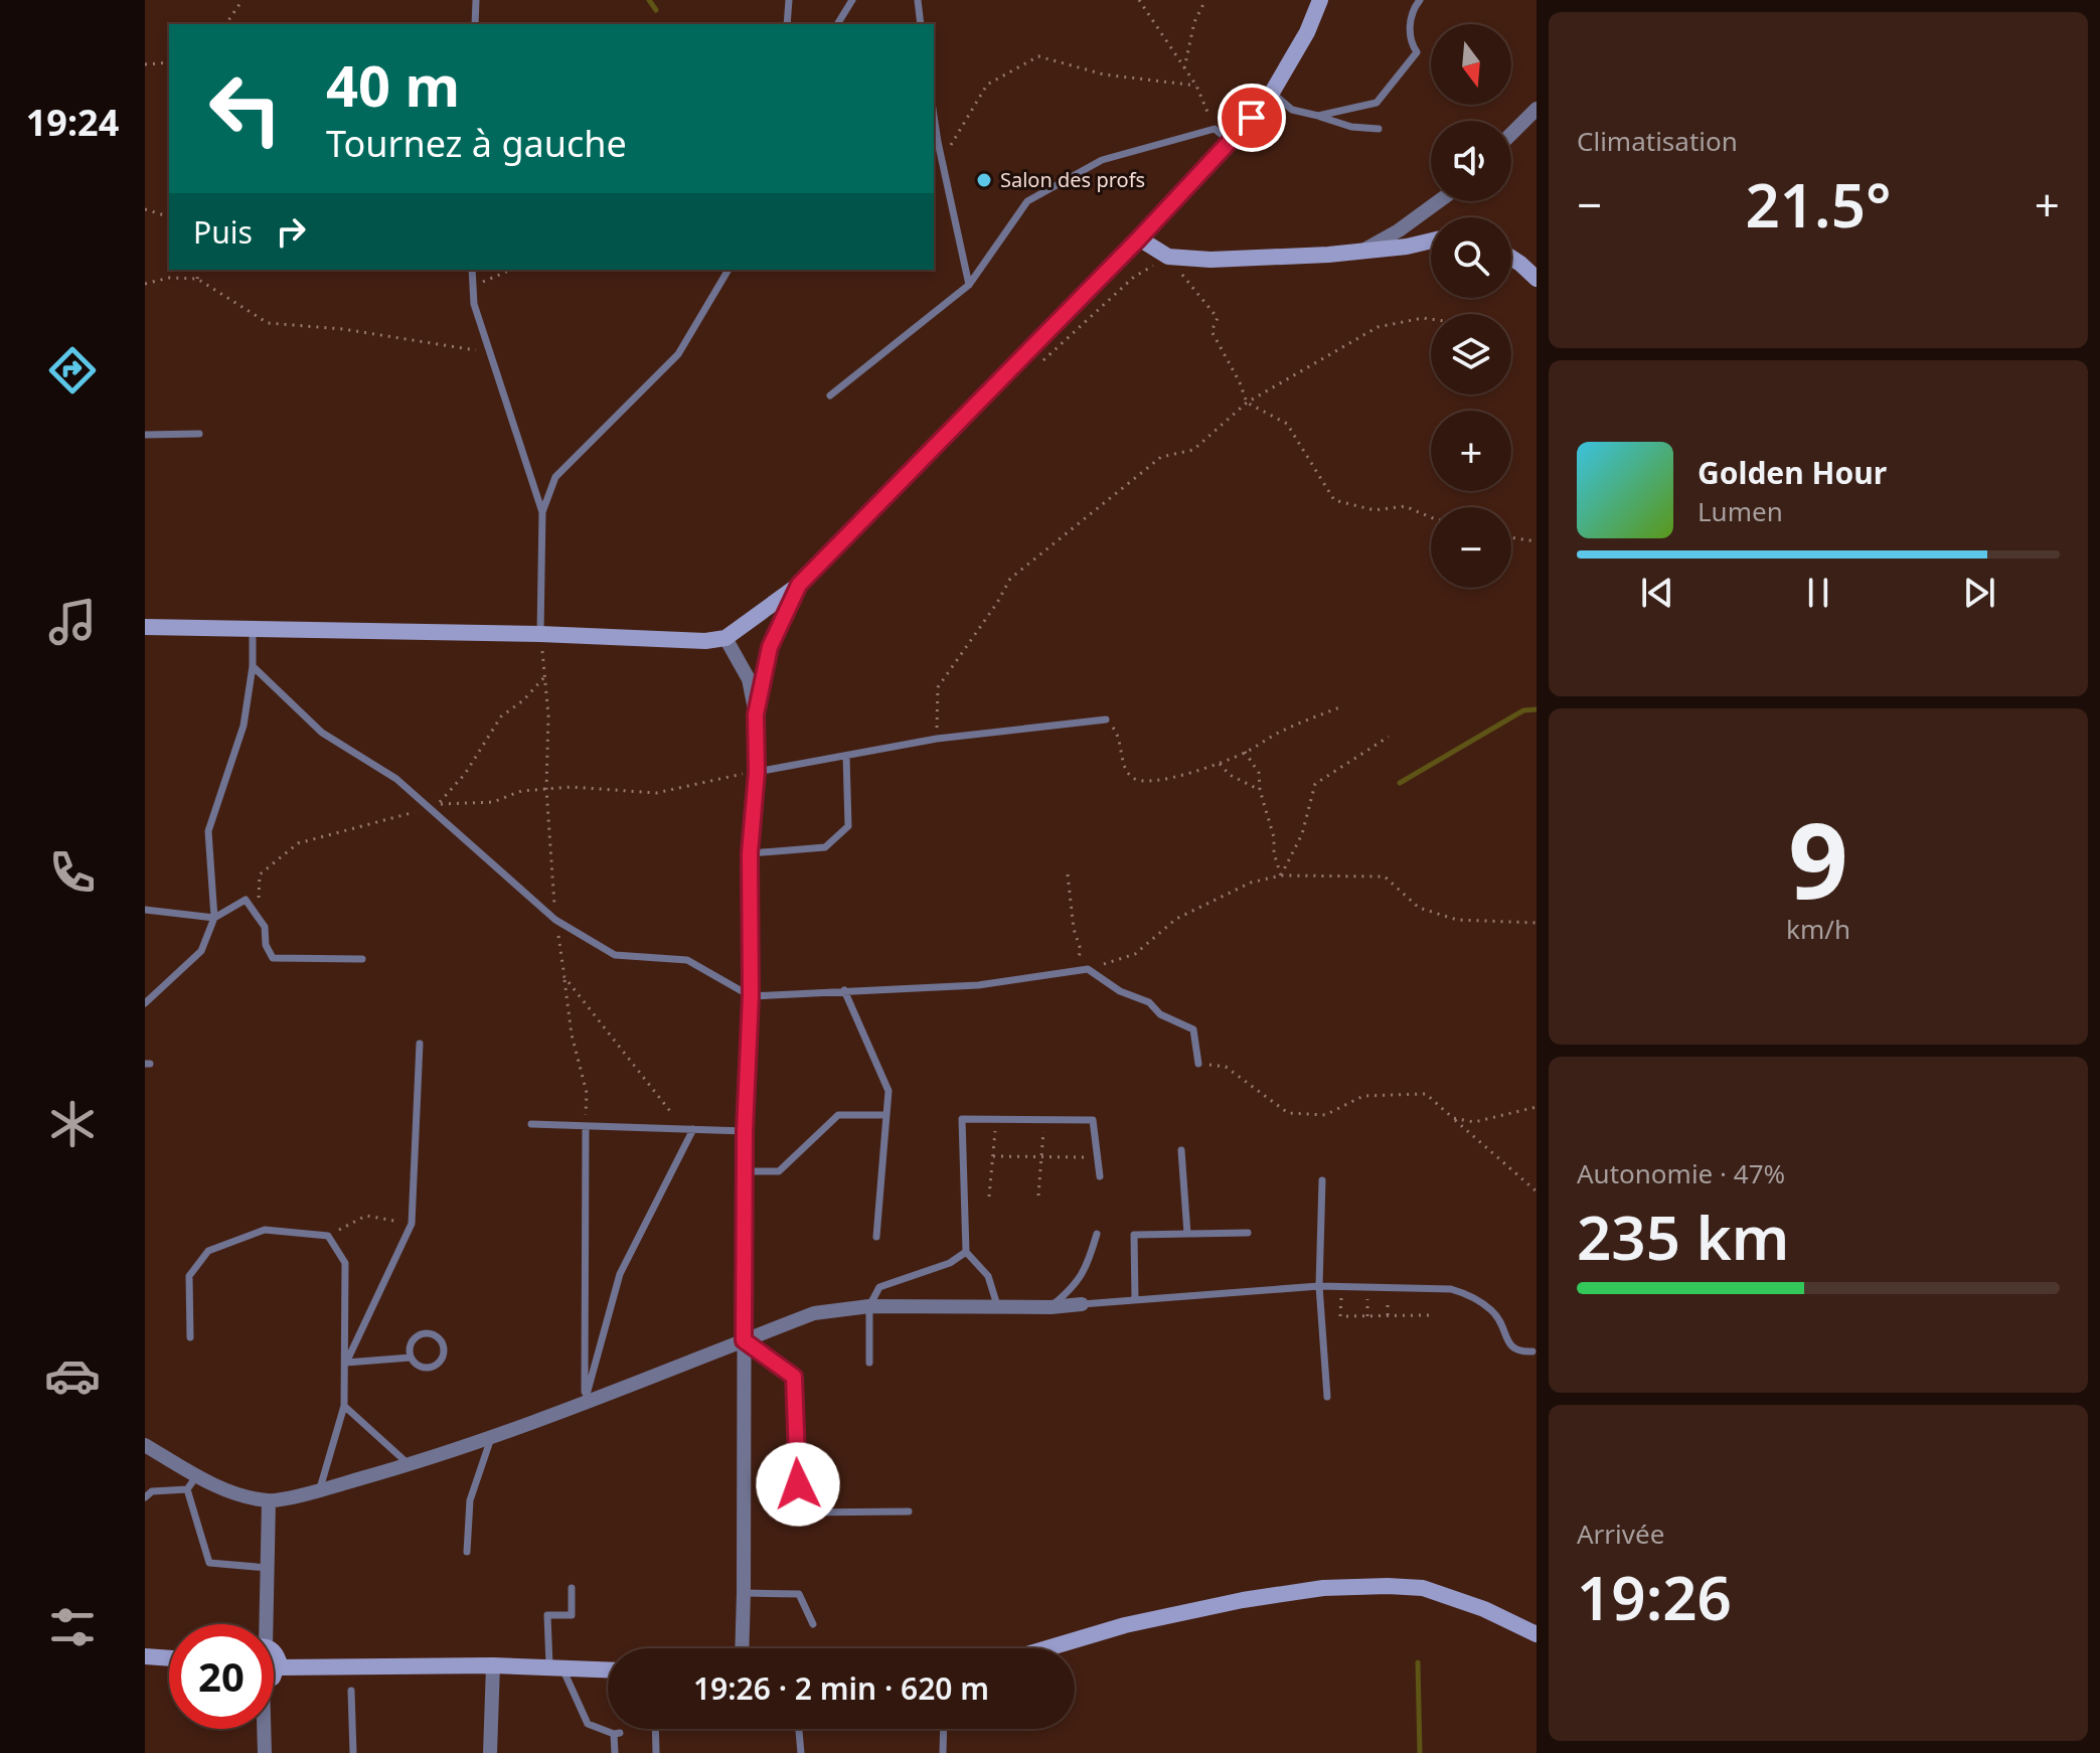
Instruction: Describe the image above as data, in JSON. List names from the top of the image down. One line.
{"places":["Salon des profs"],"north":"bottom","page":{"tabs":"19:24","tile":["Climatisation",["9","km/h"],["Autonomie · 47%","235 km"],["Arrivée","19:26"]],"map_buttons":["+","−"],"turn":["40 m","Tournez à gauche"],"heat":["−","21.5°","+"],"then":"Puis","song":["Golden Hour","Lumen"],"limit":"20","trip":"19:26 · 2 min · 620 m"}}
